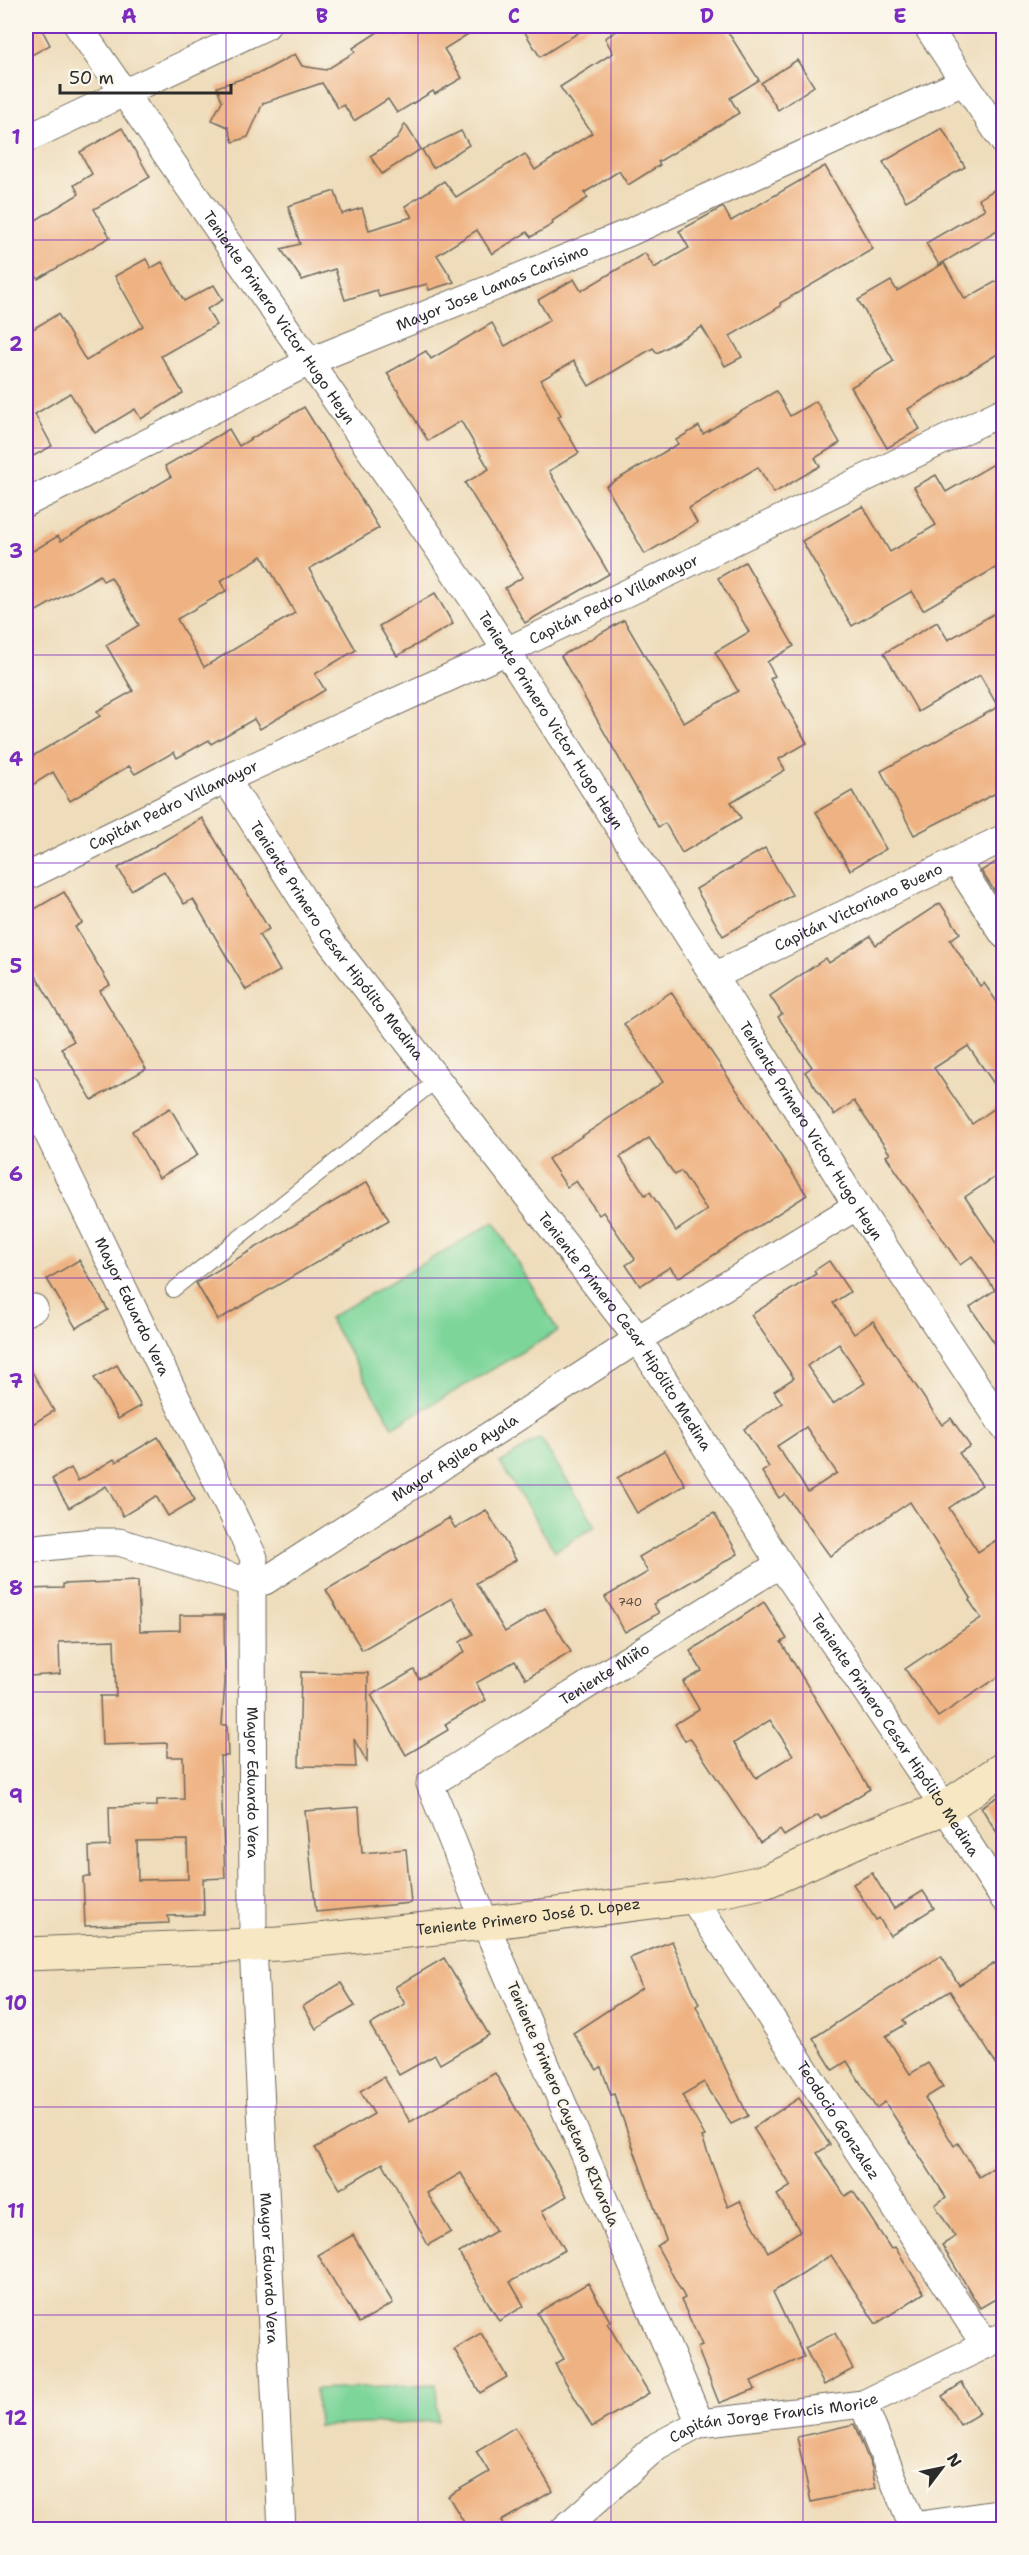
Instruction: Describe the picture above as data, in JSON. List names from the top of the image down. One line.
{"streets":{"street":["Mayor Jose Lamas Carisimo","Teniente Primero Victor Hugo Heyn","Capitán Pedro Villamayor","Capitán Victoriano Bueno","Teniente Primero Cesar Hipólito Medina","Mayor Eduardo Vera","Mayor Agileo Ayala","Teniente Miño","Teniente Primero José D. Lopez","Teniente Primero Cayetano RIvarola","Teodocio Gonzalez","Capitán Jorge Francis Morice"]},"crossings":[["Mayor Jose Lamas Carisimo","Teniente Primero Victor Hugo Heyn"],["Teniente Primero Victor Hugo Heyn","Capitán Pedro Villamayor"],["Teniente Primero Victor Hugo Heyn","Capitán Victoriano Bueno"],["Teniente Primero Victor Hugo Heyn","Mayor Agileo Ayala"],["Capitán Pedro Villamayor","Teniente Primero Cesar Hipólito Medina"],["Teniente Primero Cesar Hipólito Medina","Mayor Agileo Ayala"],["Teniente Primero Cesar Hipólito Medina","Teniente Miño"],["Teniente Primero Cesar Hipólito Medina","Teniente Primero José D. Lopez"],["Mayor Eduardo Vera","Mayor Agileo Ayala"],["Mayor Eduardo Vera","Teniente Primero José D. Lopez"],["Teniente Miño","Teniente Primero Cayetano RIvarola"],["Teniente Primero José D. Lopez","Teniente Primero Cayetano RIvarola"],["Teniente Primero José D. Lopez","Teodocio Gonzalez"],["Teniente Primero Cayetano RIvarola","Capitán Jorge Francis Morice"],["Teodocio Gonzalez","Capitán Jorge Francis Morice"]],"house_numbers":["740"],"scale_bar":"50 m","north":"top right","grid":{"columns":["A","B","C","D","E"],"rows":["1","2","3","4","5","6","7","8","9","10","11","12"]}}
